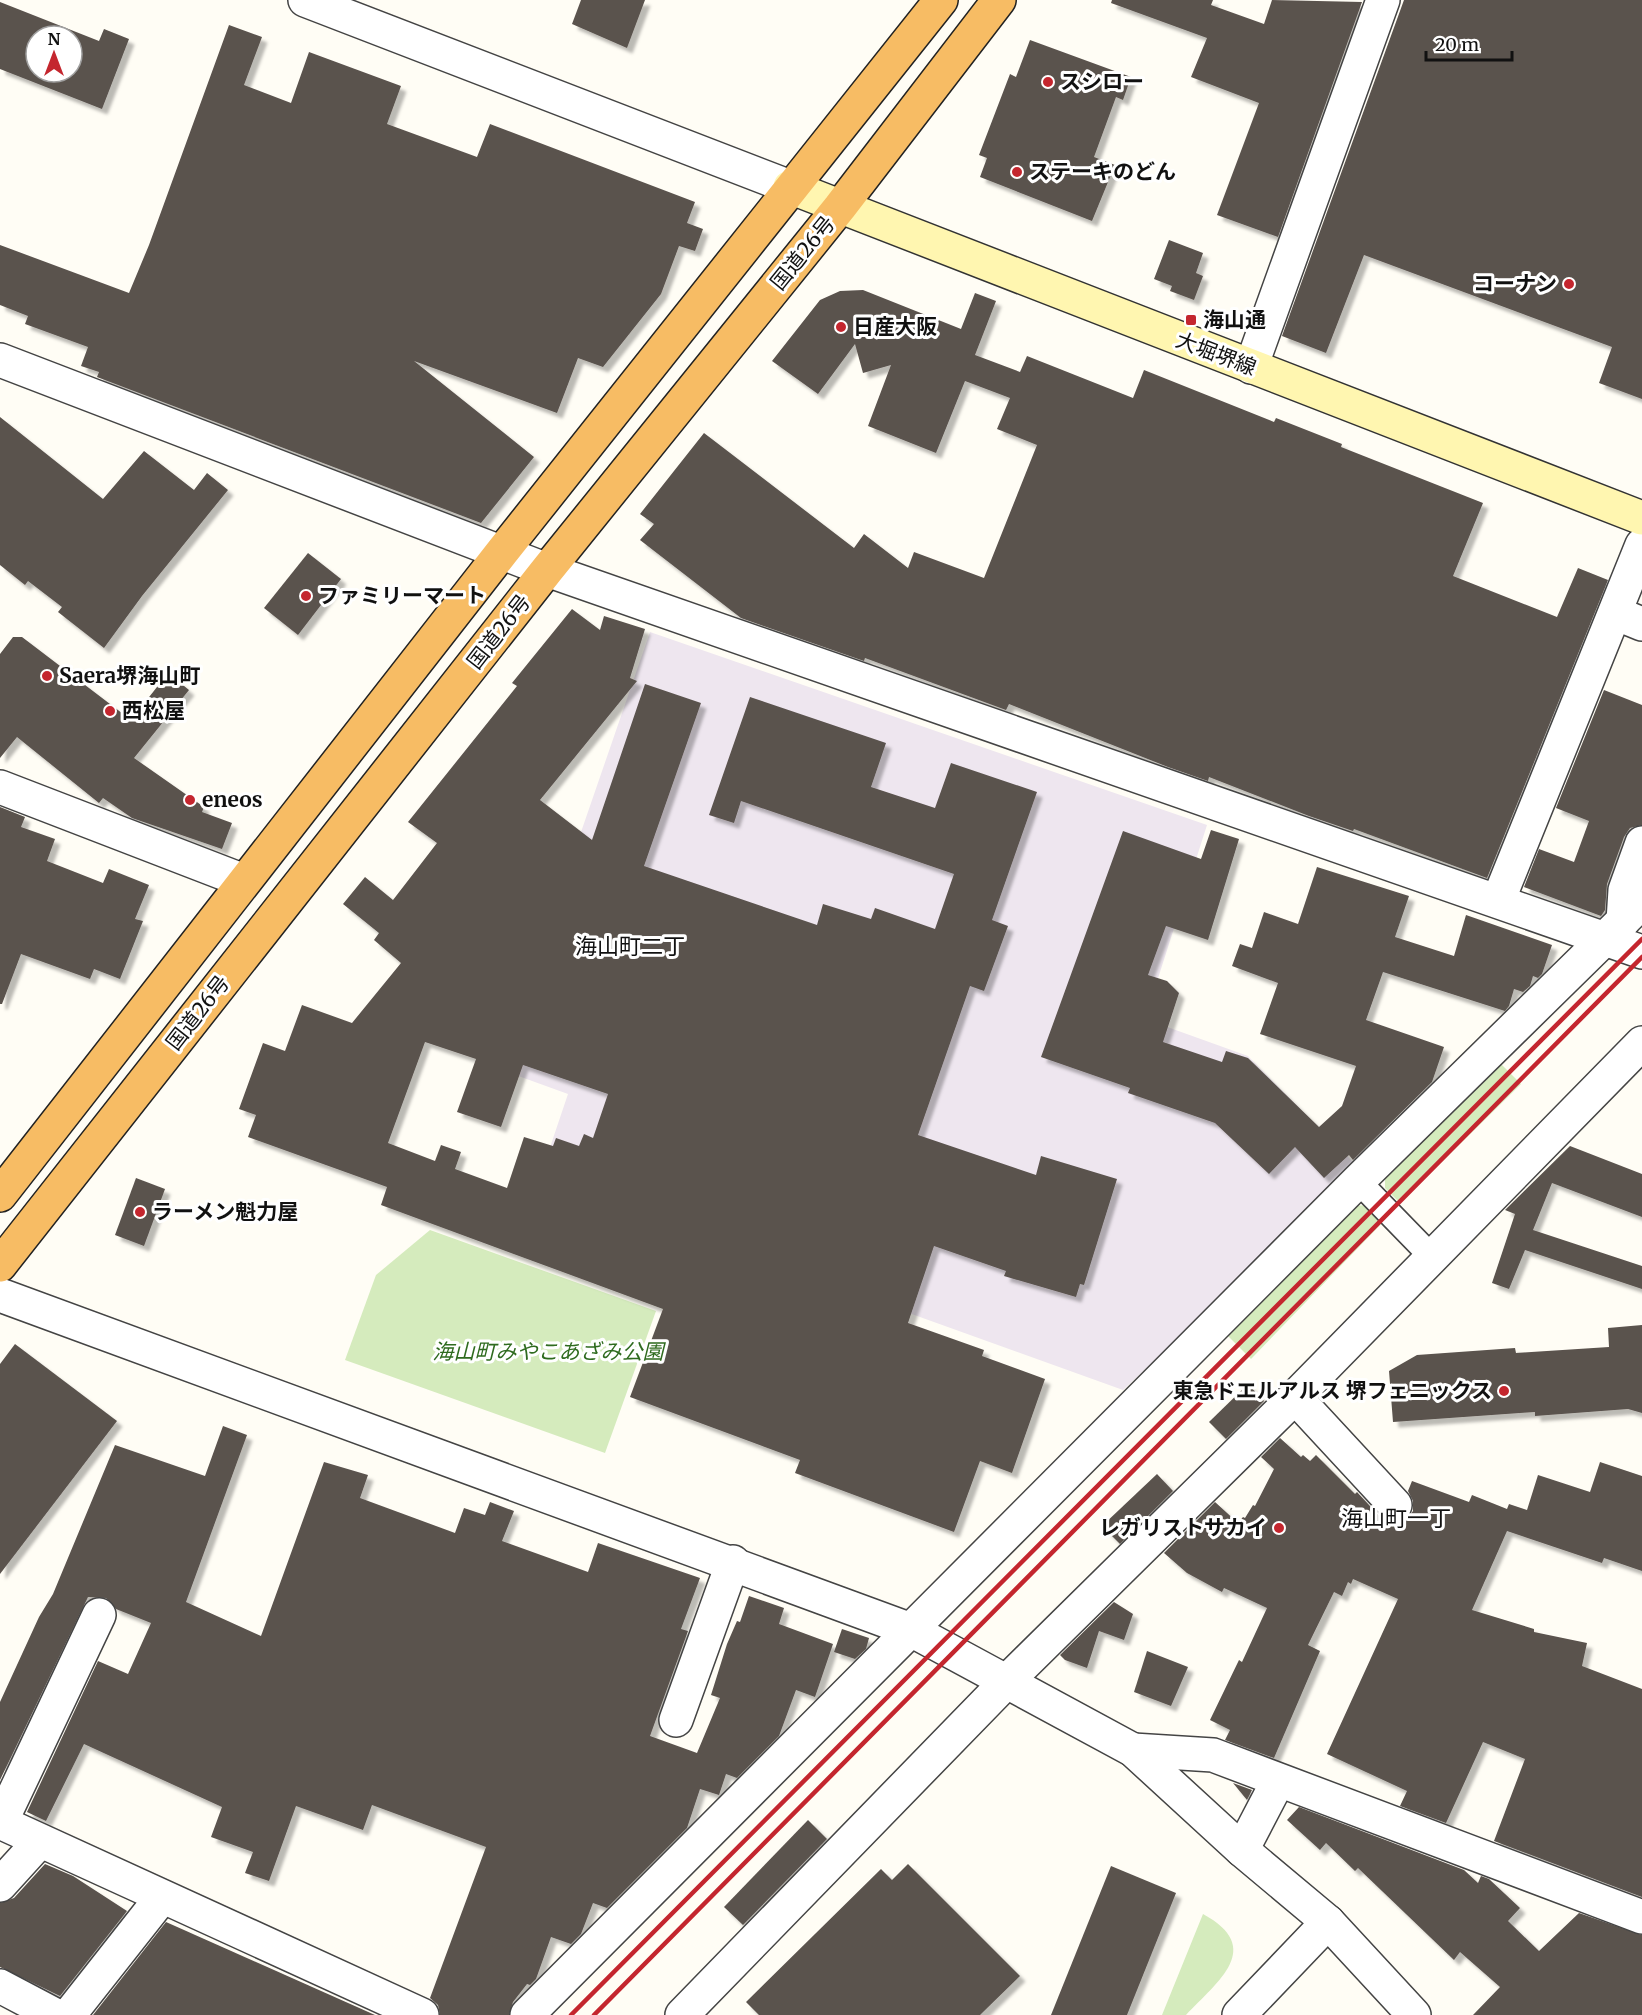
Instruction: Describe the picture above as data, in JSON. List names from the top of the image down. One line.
{"streets":{"highway":["国道26号"],"main road":["大堀堺線"]},"crossings":[["国道26号","大堀堺線"]],"districts":["海山町二丁","海山町一丁"],"parks":["海山町みやこあざみ公園"],"places":{"other":["スシロー","ステーキのどん","コーナン","日産大阪","ファミリーマート","Saera堺海山町","西松屋","eneos","ラーメン魁力屋","東急ドエルアルス 堺フェニックス","レガリストサカイ"],"transit":["海山通"]},"scale_bar":"20 m","north":"top"}
